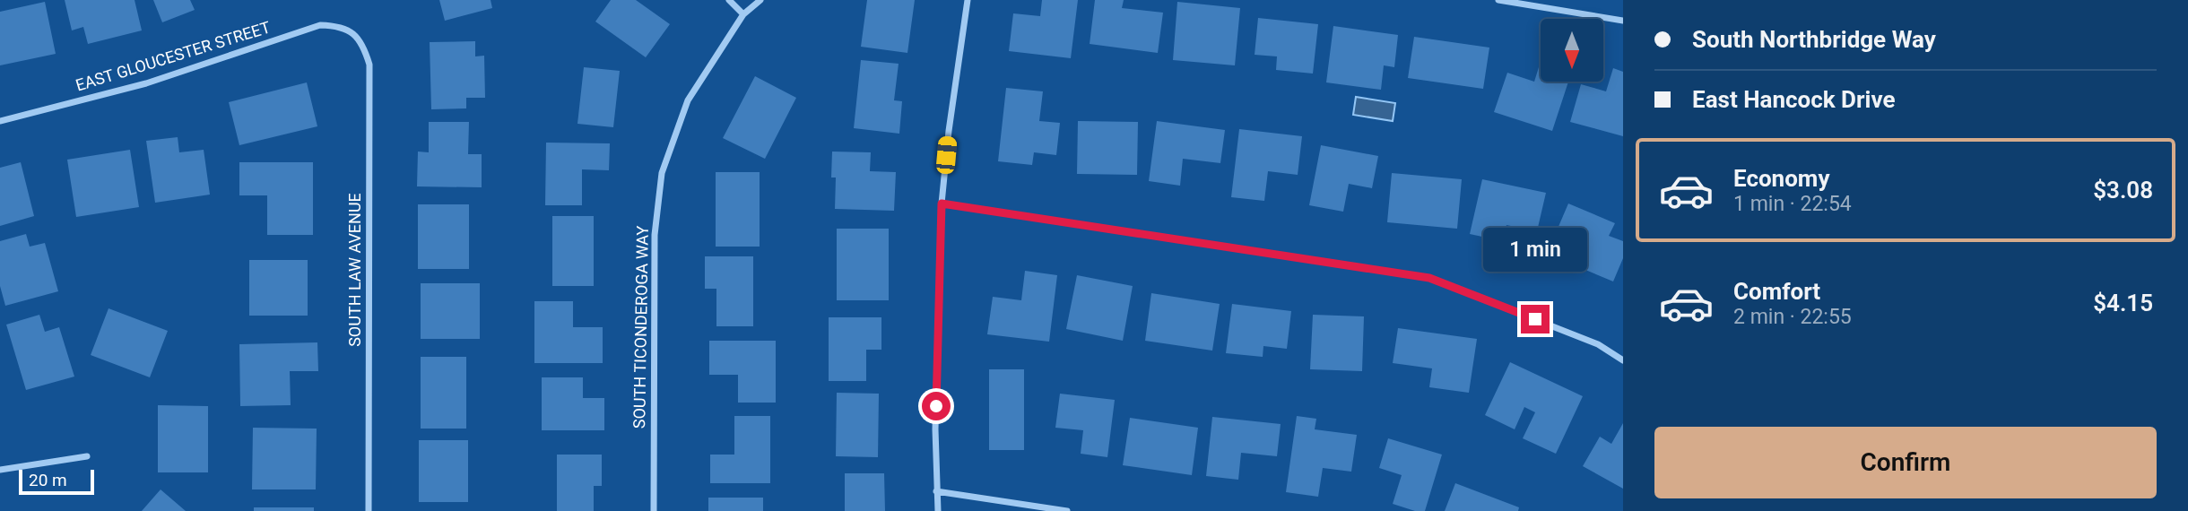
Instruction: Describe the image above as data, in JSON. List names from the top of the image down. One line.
{"streets":{"street":["EAST GLOUCESTER STREET","SOUTH LAW AVENUE","SOUTH TICONDEROGA WAY"]},"crossings":[["EAST GLOUCESTER STREET","SOUTH LAW AVENUE"]],"scale_bar":"20 m","north":"bottom","page":{"banner":["South Northbridge Way","East Hancock Drive"],"list":[{"name":"Economy","note":"1 min · 22:54","value":"$3.08"},{"name":"Comfort","note":"2 min · 22:55","value":"$4.15"}],"bubble":"1 min","buttons":"Confirm","scale":"20 m"}}
